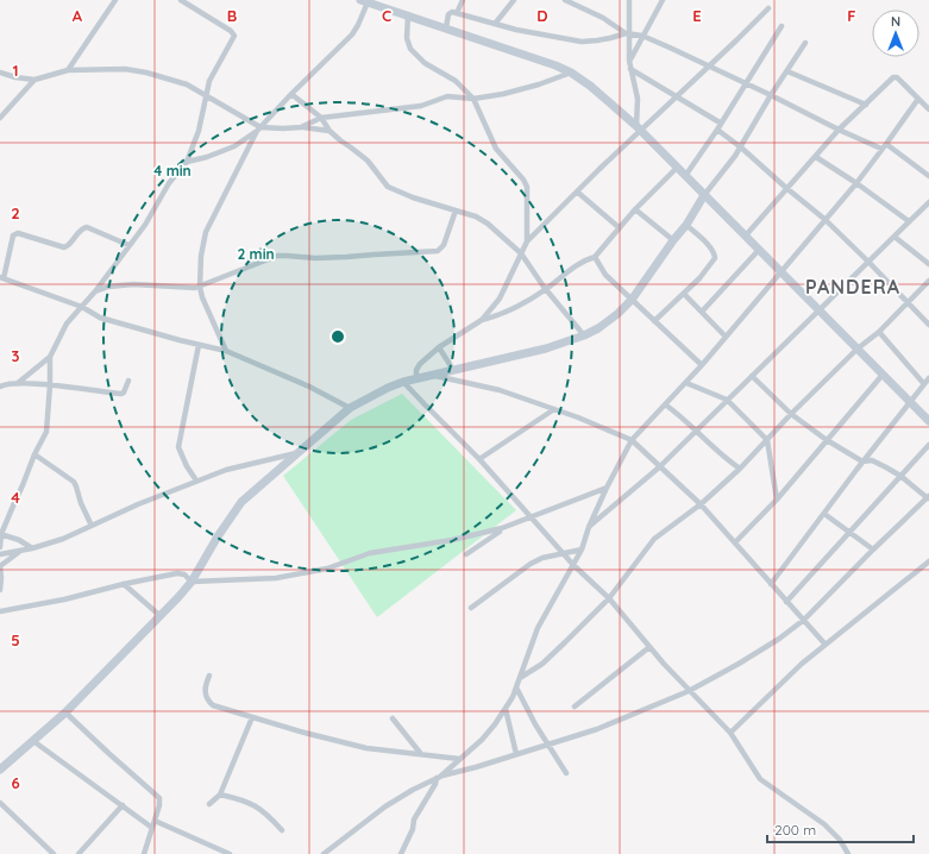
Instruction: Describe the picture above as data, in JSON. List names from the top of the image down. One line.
{"districts":["PANDERA"],"scale_bar":"200 m","north":"top","grid":{"columns":["A","B","C","D","E","F"],"rows":["1","2","3","4","5","6"]},"rings":["4 min","2 min"]}
